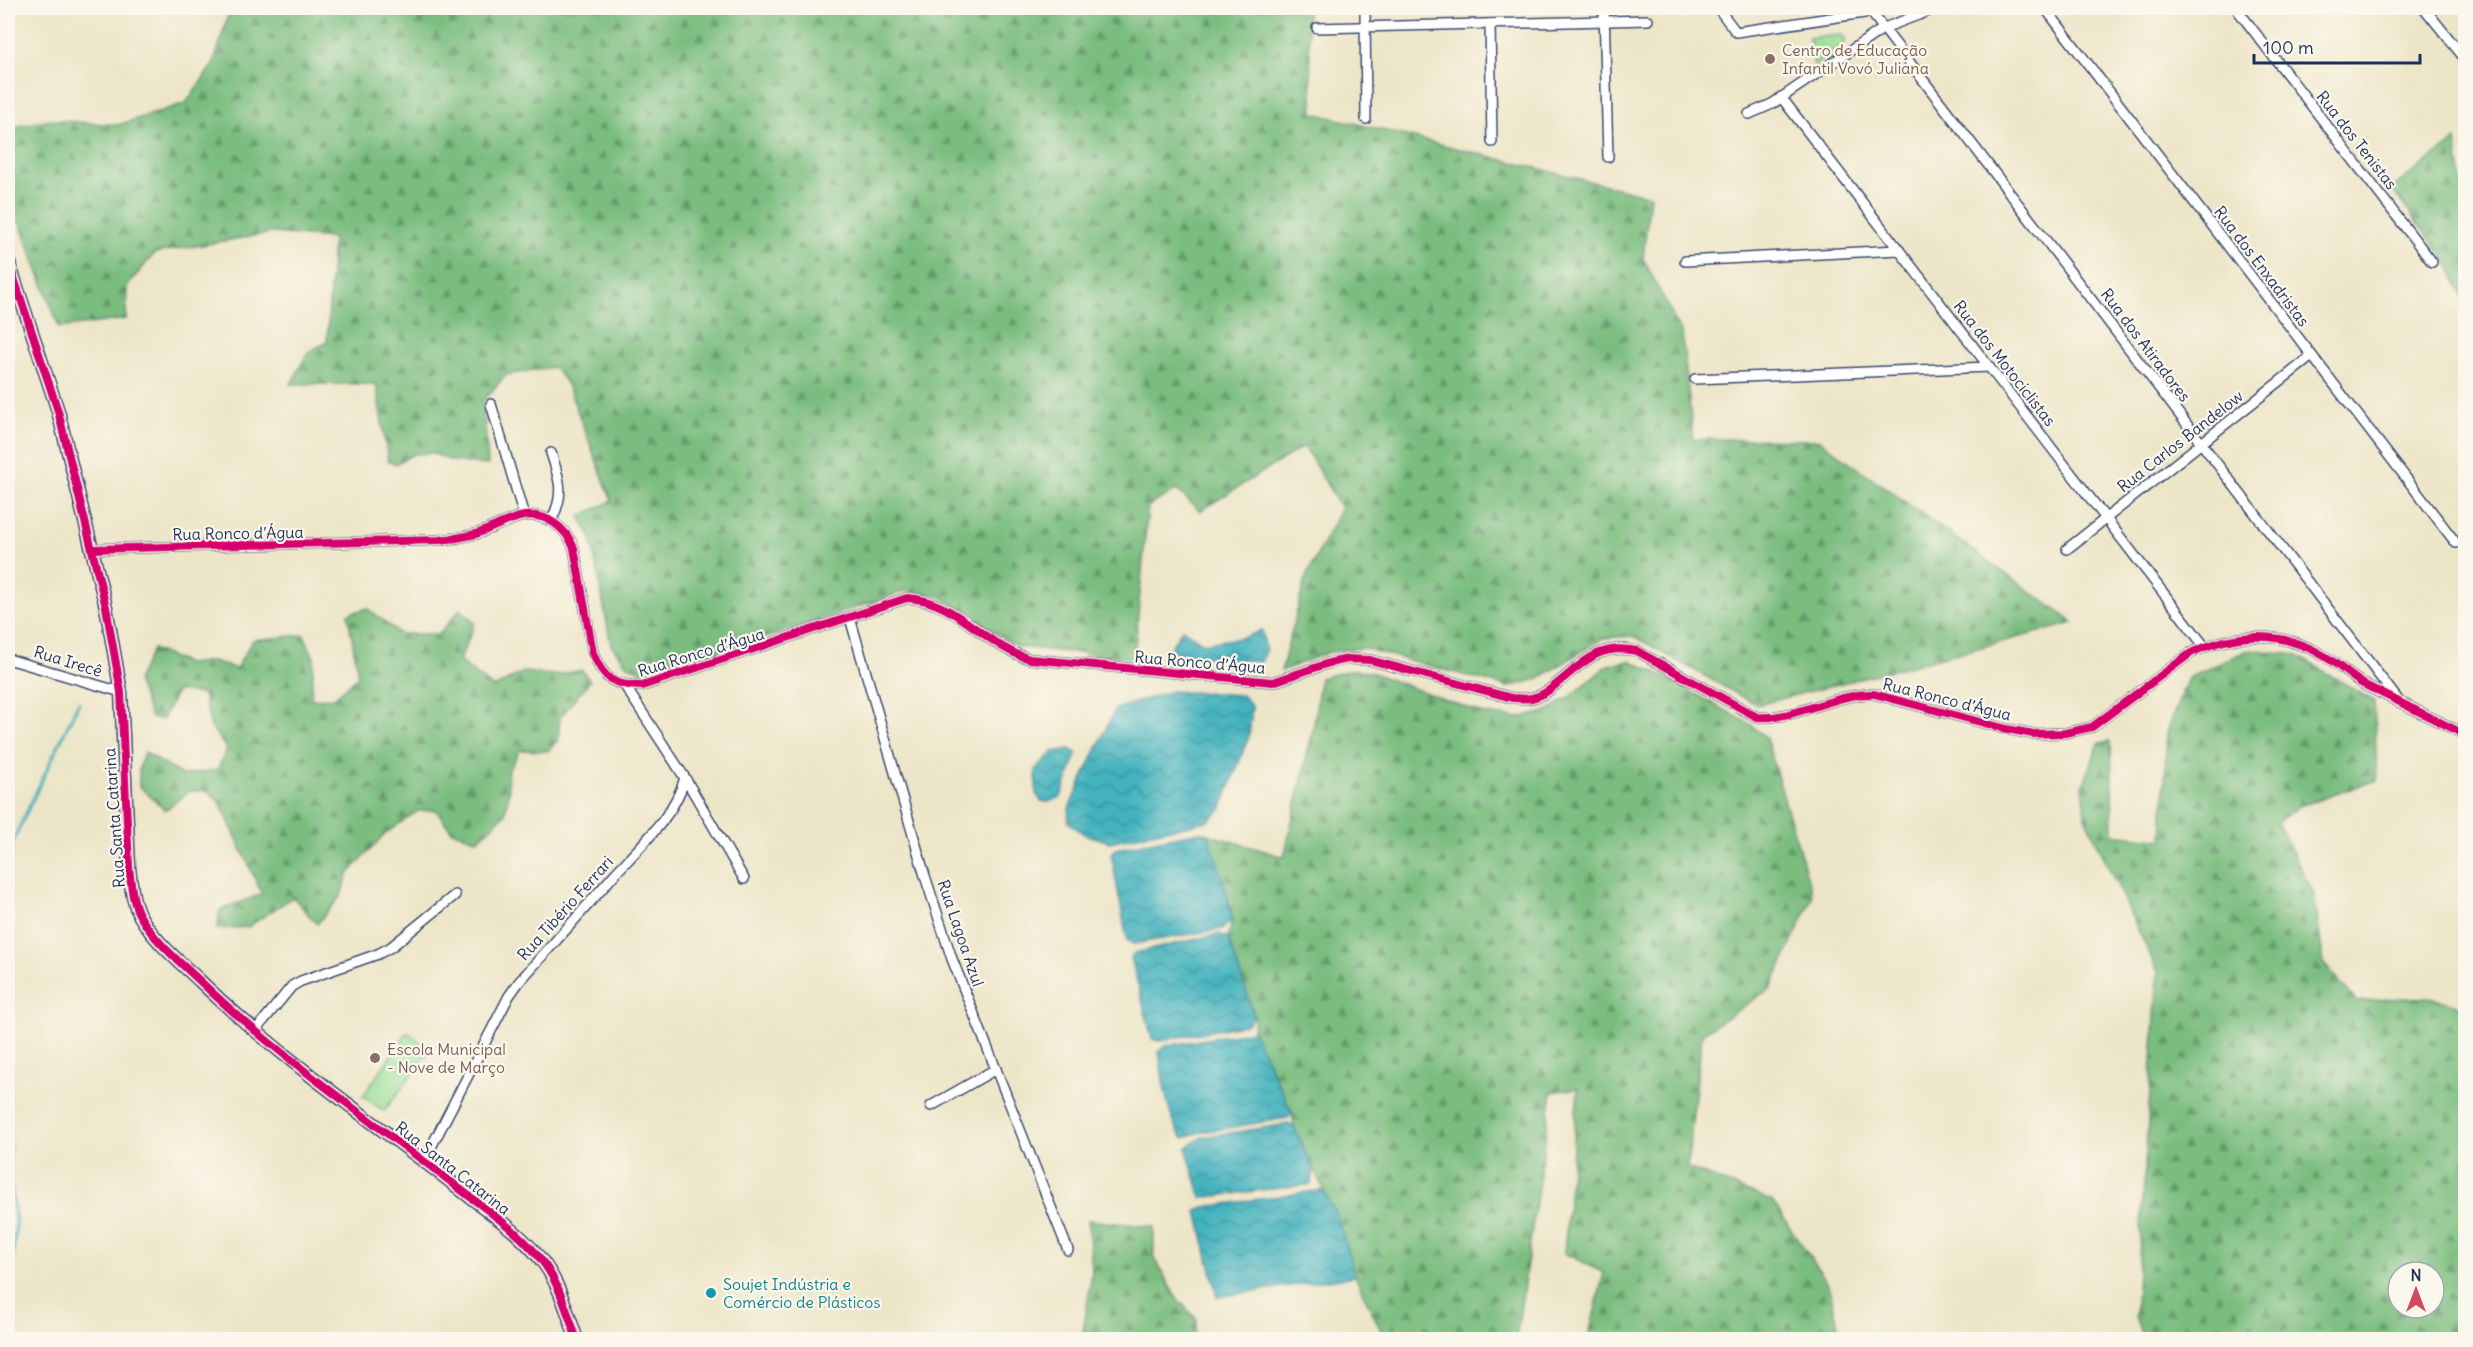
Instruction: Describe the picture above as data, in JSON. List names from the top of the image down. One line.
{"streets":{"street":["Rua dos Tenistas","Rua dos Enxadristas","Rua dos Atiradores","Rua dos Motociclistas","Rua Carlos Bandelow","Rua Ronco d’Água","Rua Irecê","Rua Santa Catarina","Rua Tibério Ferrari","Rua Lagoa Azul"]},"crossings":[["Rua dos Enxadristas","Rua Carlos Bandelow"],["Rua dos Atiradores","Rua Carlos Bandelow"],["Rua dos Atiradores","Rua Ronco d’Água"],["Rua dos Motociclistas","Rua Carlos Bandelow"],["Rua dos Motociclistas","Rua Ronco d’Água"],["Rua Ronco d’Água","Rua Santa Catarina"],["Rua Ronco d’Água","Rua Lagoa Azul"],["Rua Irecê","Rua Santa Catarina"],["Rua Santa Catarina","Rua Tibério Ferrari"]],"places":["Centro de Educação Infantil Vovó Juliana","Escola Municipal - Nove de Março","Soujet Indústria e Comércio de Plásticos"],"scale_bar":"100 m","north":"top"}
